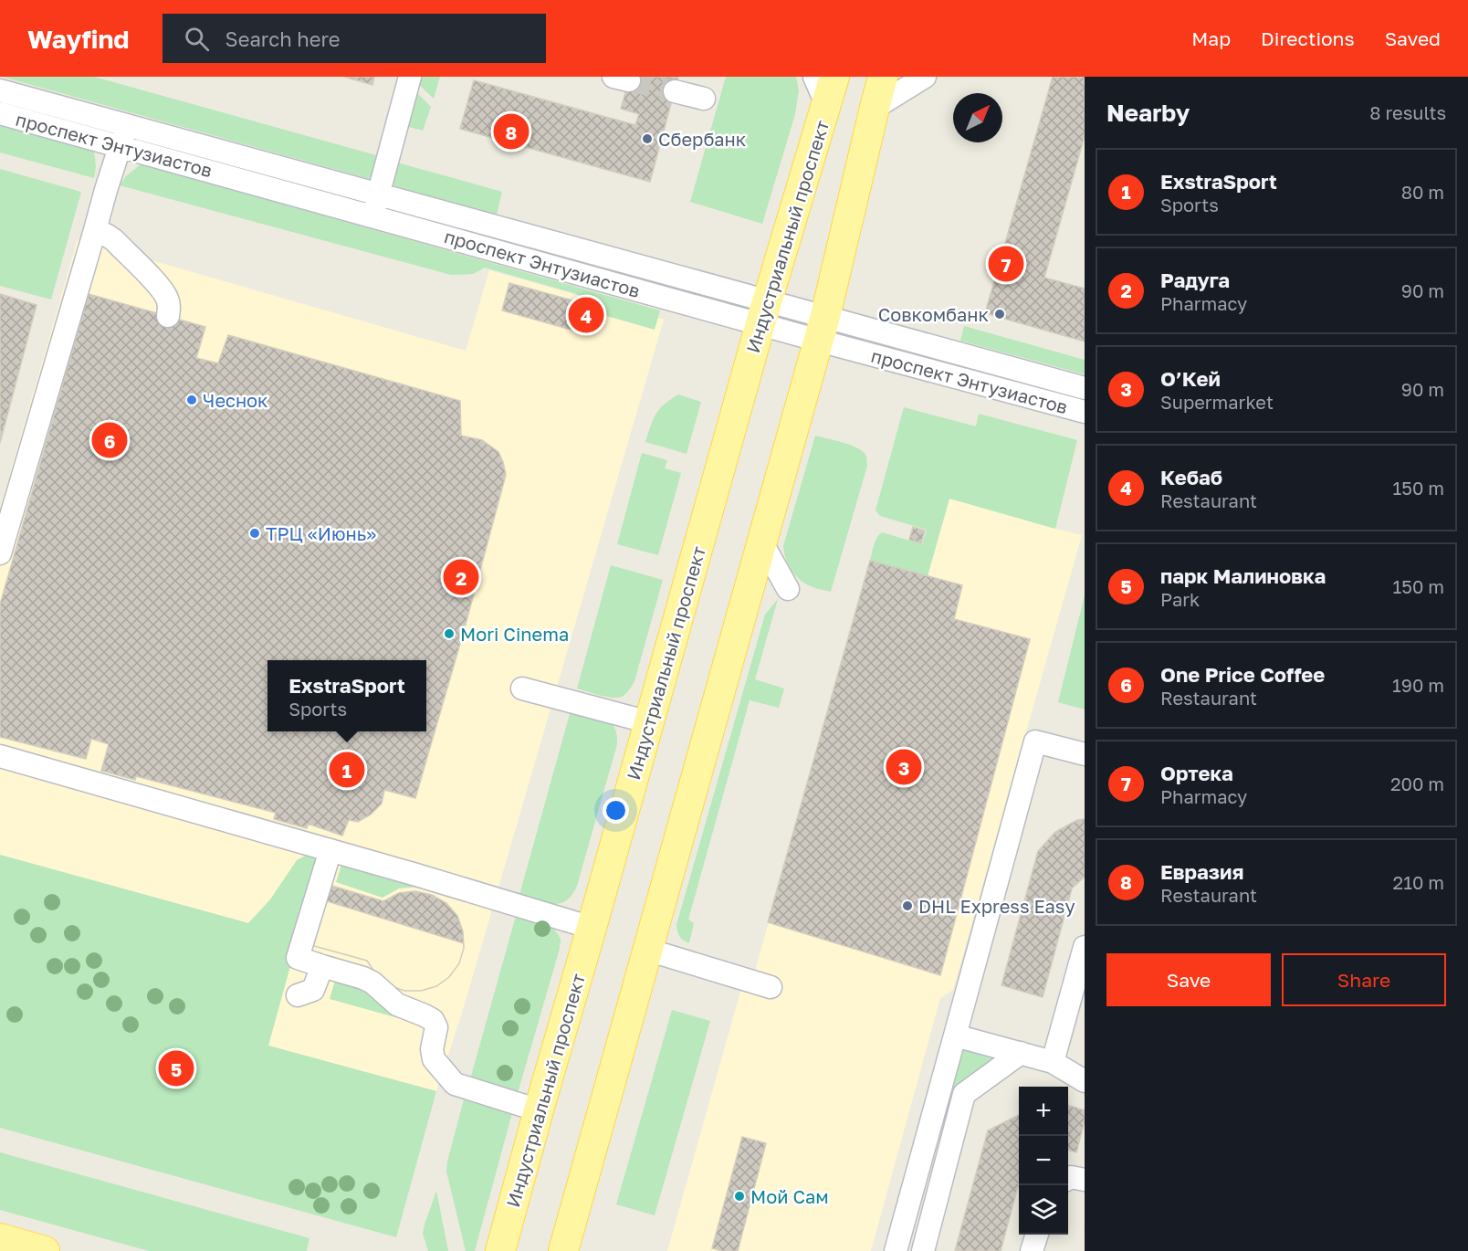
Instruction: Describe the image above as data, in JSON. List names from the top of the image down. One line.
{"streets":{"main road":["Индустриальный проспект"],"street":["проспект Энтузиастов"]},"crossings":[["проспект Энтузиастов","Индустриальный проспект"]],"places":["Сбербанк","Совкомбанк","Чеснок","ТРЦ «Июнь»","Mori Cinema","DHL Express Easy","Мой Сам"],"north":"top right","page":{"header":"Wayfind","search":"Search here","nav":["Map","Directions","Saved"],"heading":["Nearby","8 results"],"pins":["8","7","4","6","2","3","1","5"],"list":[{"mark":"1","name":"ExstraSport","note":"Sports","value":"80 m"},{"mark":"2","name":"Радуга","note":"Pharmacy","value":"90 m"},{"mark":"3","name":"О’Кей","note":"Supermarket","value":"90 m"},{"mark":"4","name":"Кебаб","note":"Restaurant","value":"150 m"},{"mark":"5","name":"парк Малиновка","note":"Park","value":"150 m"},{"mark":"6","name":"One Price Coffee","note":"Restaurant","value":"190 m"},{"mark":"7","name":"Ортека","note":"Pharmacy","value":"200 m"},{"mark":"8","name":"Евразия","note":"Restaurant","value":"210 m"}],"popup":["ExstraSport","Sports"],"buttons":["Save","Share"],"map_buttons":["+","−"]}}
